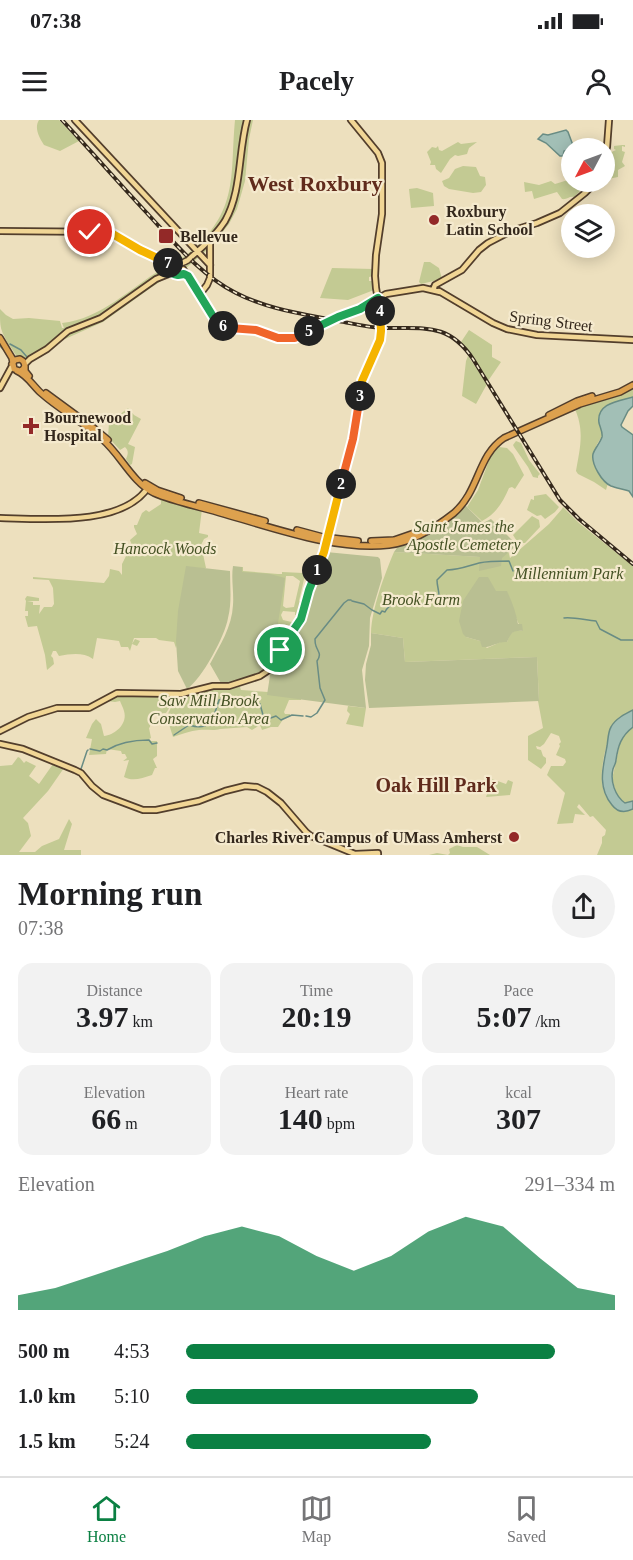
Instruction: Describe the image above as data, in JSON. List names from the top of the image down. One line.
{"streets":{"main road":["Spring Street"]},"districts":["West Roxbury","Oak Hill Park"],"parks":["Saint James the Apostle Cemetery","Hancock Woods","Millennium Park","Brook Farm","Saw Mill Brook Conservation Area"],"places":{"other":["Roxbury Latin School","Charles River Campus of UMass Amherst"],"transit":["Bellevue"],"health":["Bournewood Hospital"]},"north":"bottom left","page":{"status":"07:38","header":"Pacely","pins":["7","4","6","5","3","2","1"],"heading":["Morning run","07:38"],"stats":[["Distance","3.97 km"],["Time","20:19"],["Pace","5:07 /km"],["Elevation","66 m"],["Heart rate","140 bpm"],["kcal","307"]],"chart":["Elevation","291–334 m"],"list":[{"name":"500 m","note":"4:53"},{"name":"1.0 km","note":"5:10"},{"name":"1.5 km","note":"5:24"}],"tabs":["Home","Map","Saved"]}}
